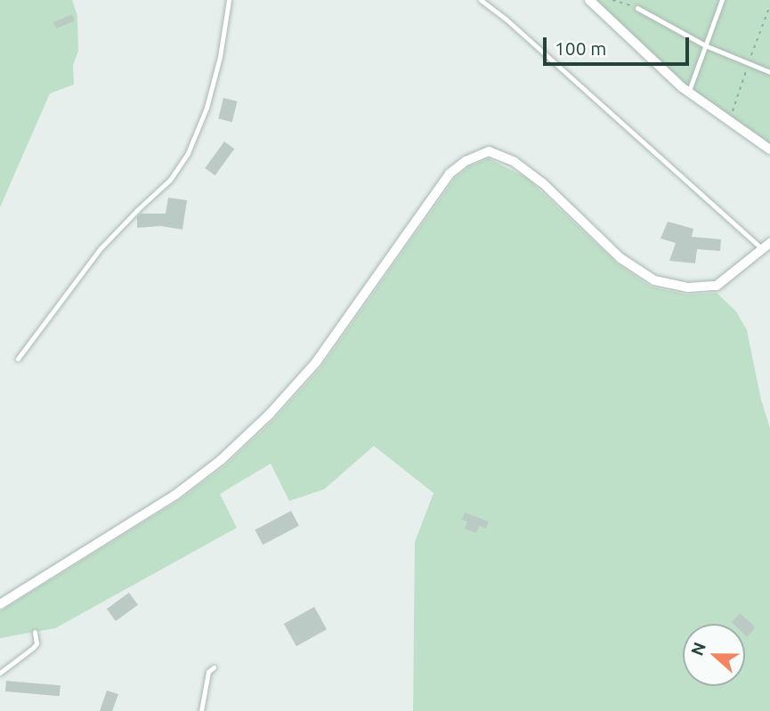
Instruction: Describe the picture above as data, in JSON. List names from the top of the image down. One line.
{"scale_bar":"100 m","north":"left"}
